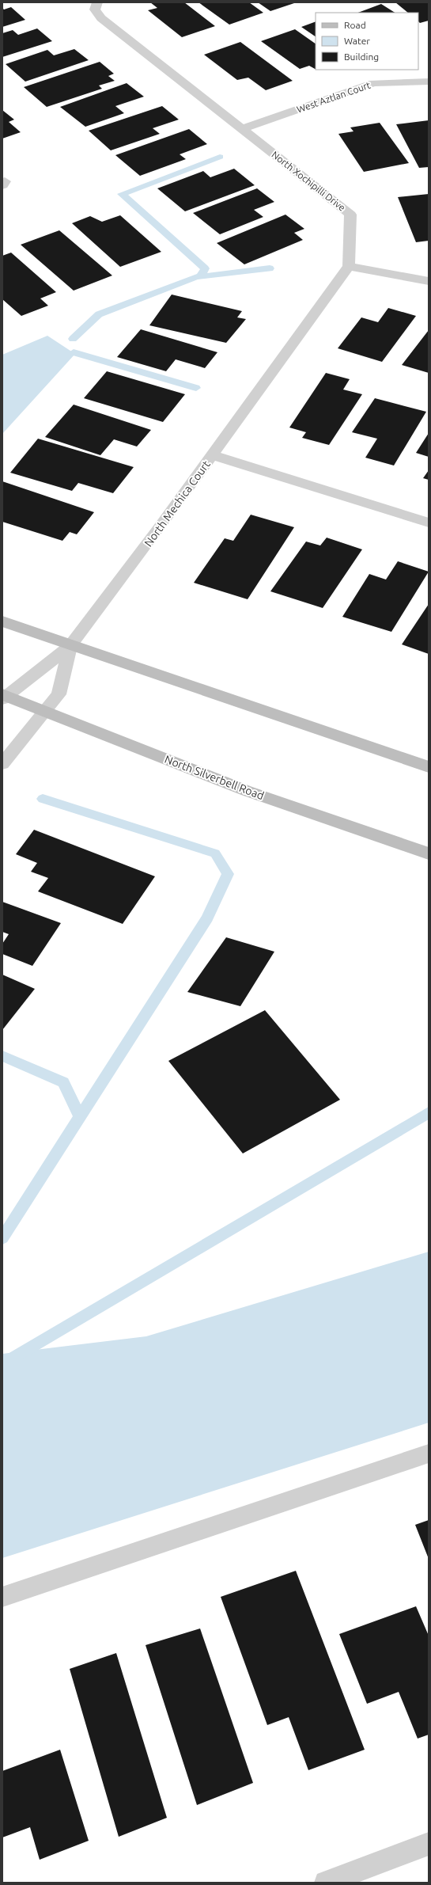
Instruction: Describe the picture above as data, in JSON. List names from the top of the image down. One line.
{"streets":{"main road":["North Silverbell Road"],"street":["West Aztlan Court","North Xochipilli Drive","North Mechica Court"]},"crossings":[["West Aztlan Court","North Xochipilli Drive"],["North Mechica Court","North Silverbell Road"]],"legend":["Road","Water","Building"]}
